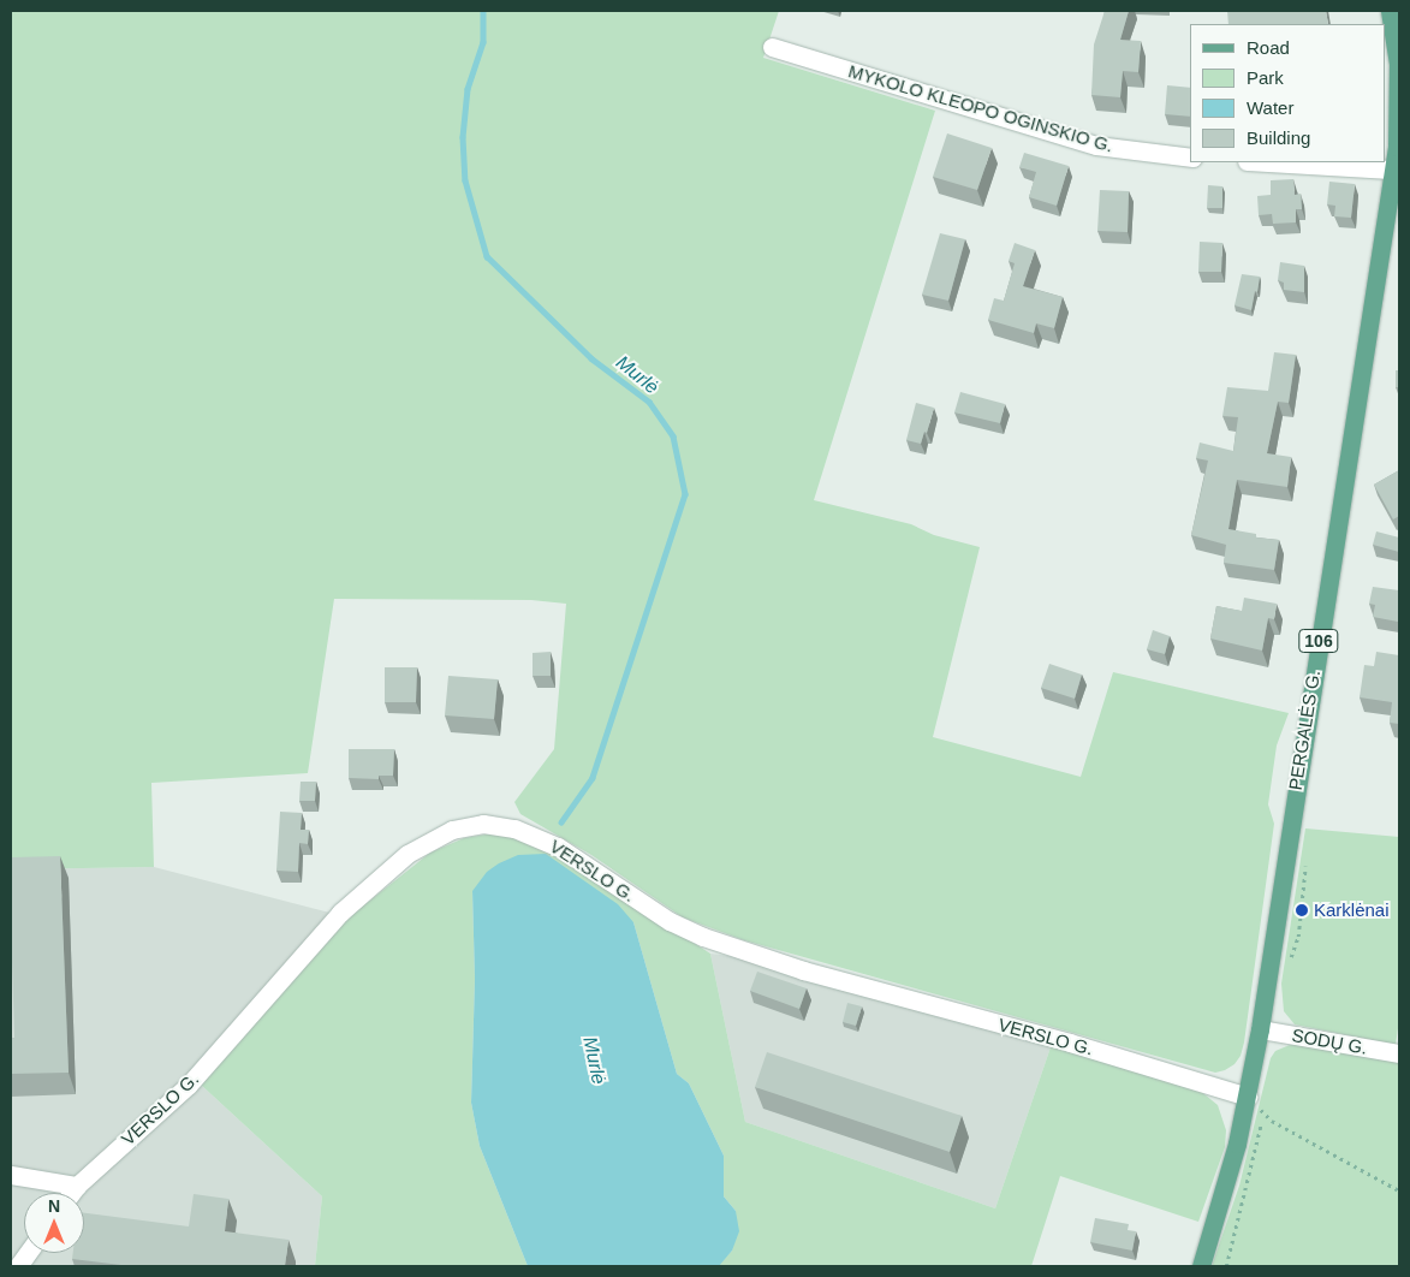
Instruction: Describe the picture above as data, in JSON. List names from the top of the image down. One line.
{"streets":{"main road":["106","PERGALĖS G."],"street":["MYKOLO KLEOPO OGINSKIO G.","VERSLO G.","SODŲ G."]},"crossings":[["PERGALĖS G.","VERSLO G."],["PERGALĖS G.","SODŲ G."]],"water":["Murlė"],"places":["Karklėnai"],"legend":["Road","Park","Water","Building"],"north":"top"}
